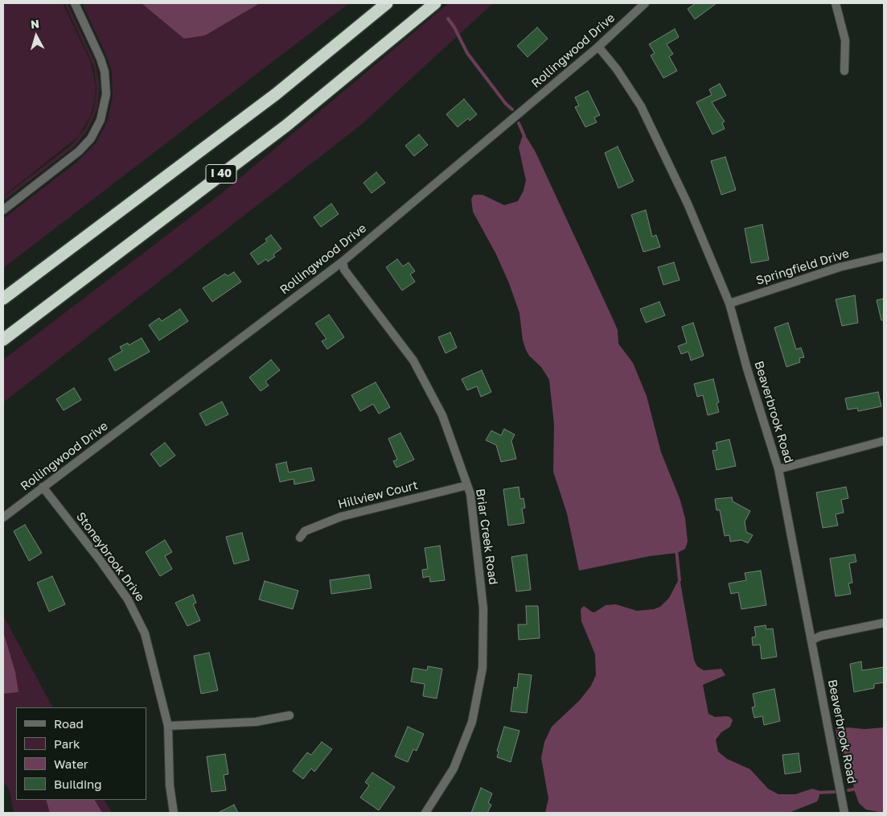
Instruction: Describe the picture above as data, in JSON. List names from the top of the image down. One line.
{"streets":{"highway":["I 40"],"street":["Rollingwood Drive","Springfield Drive","Beaverbrook Road","Hillview Court","Briar Creek Road","Stoneybrook Drive"]},"crossings":[["Rollingwood Drive","Beaverbrook Road"],["Rollingwood Drive","Briar Creek Road"],["Rollingwood Drive","Stoneybrook Drive"],["Springfield Drive","Beaverbrook Road"],["Hillview Court","Briar Creek Road"]],"legend":["Road","Park","Water","Building"],"north":"top"}
